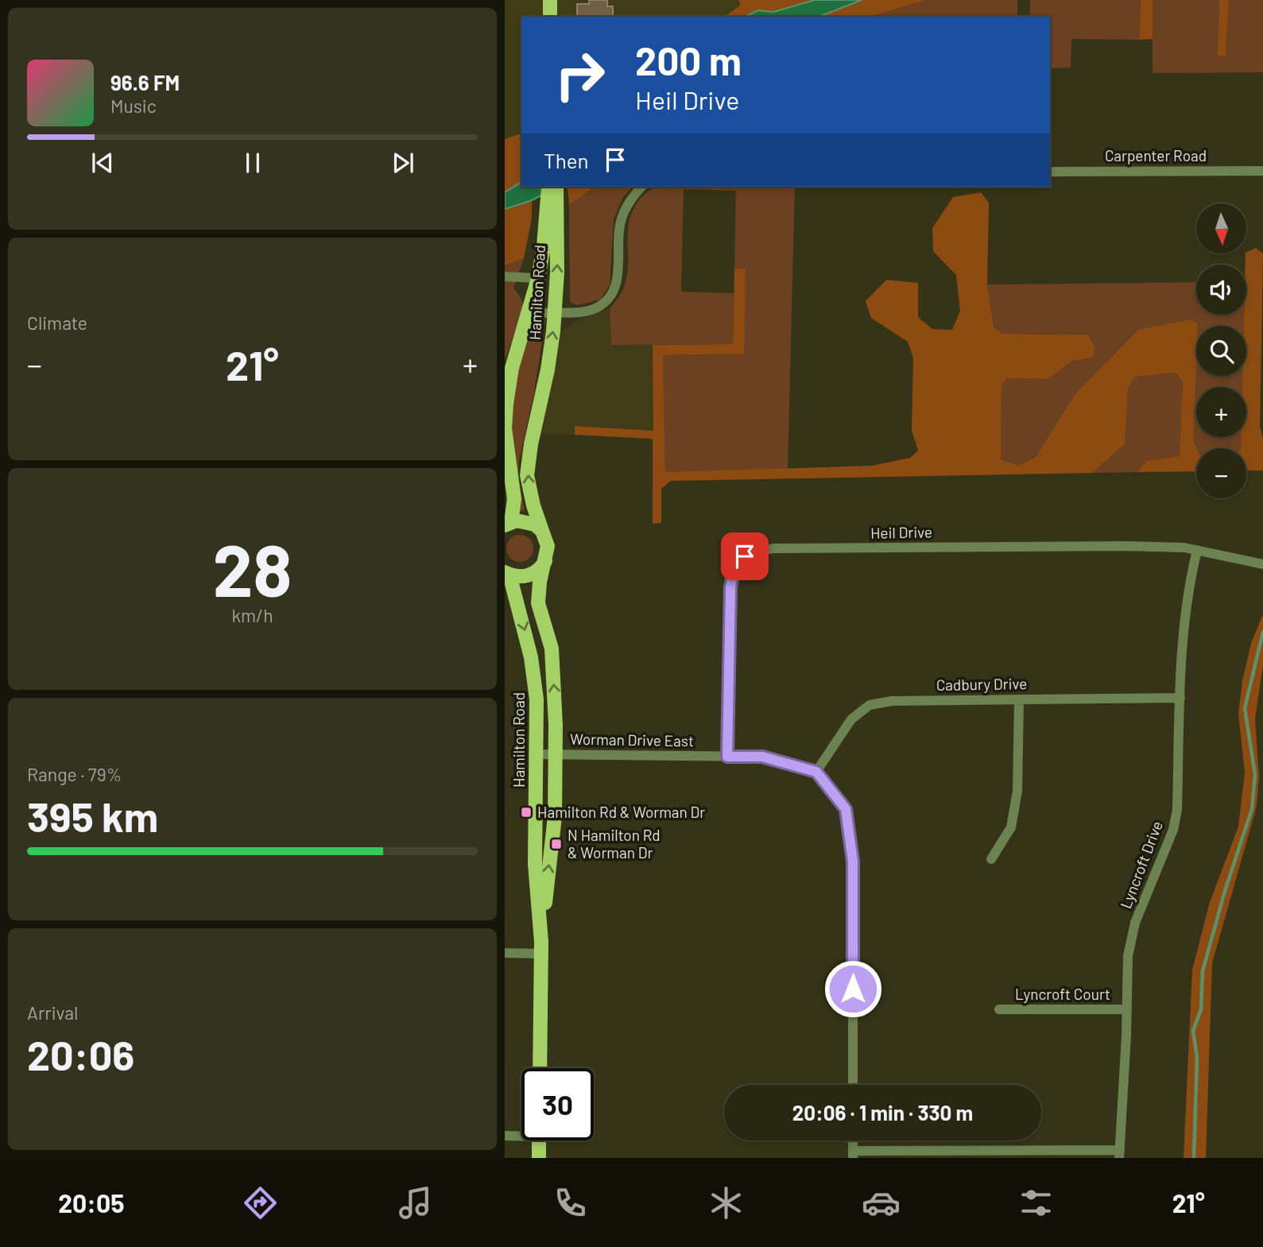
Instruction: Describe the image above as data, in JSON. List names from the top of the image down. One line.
{"streets":{"main road":["Hamilton Road"],"street":["Carpenter Road","Heil Drive","Cadbury Drive","Worman Drive East","Lyncroft Drive","Lyncroft Court"]},"crossings":[["Hamilton Road","Worman Drive East"],["Heil Drive","Worman Drive East"],["Heil Drive","Lyncroft Drive"],["Cadbury Drive","Worman Drive East"],["Cadbury Drive","Lyncroft Drive"],["Lyncroft Drive","Lyncroft Court"]],"places":{"transit":["Hamilton Rd & Worman Dr","N Hamilton Rd & Worman Dr"]},"north":"bottom","page":{"turn":["200 m","Heil Drive"],"song":["96.6 FM","Music"],"then":"Then","map_buttons":["+","−"],"tile":["Climate",["28","km/h"],["Range · 79%","395 km"],["Arrival","20:06"]],"heat":["−","21°","+"],"limit":"30","trip":"20:06 · 1 min · 330 m","tabs":["20:05","21°"]}}
